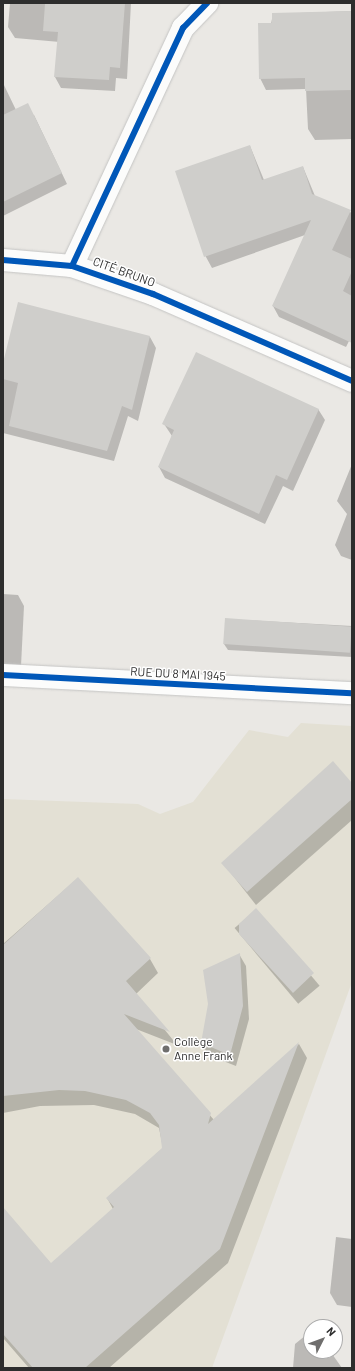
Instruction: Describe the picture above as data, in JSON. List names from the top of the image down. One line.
{"streets":{"street":["CITÉ BRUNO","RUE DU 8 MAI 1945"]},"places":["Collège Anne Frank"],"north":"top right"}
